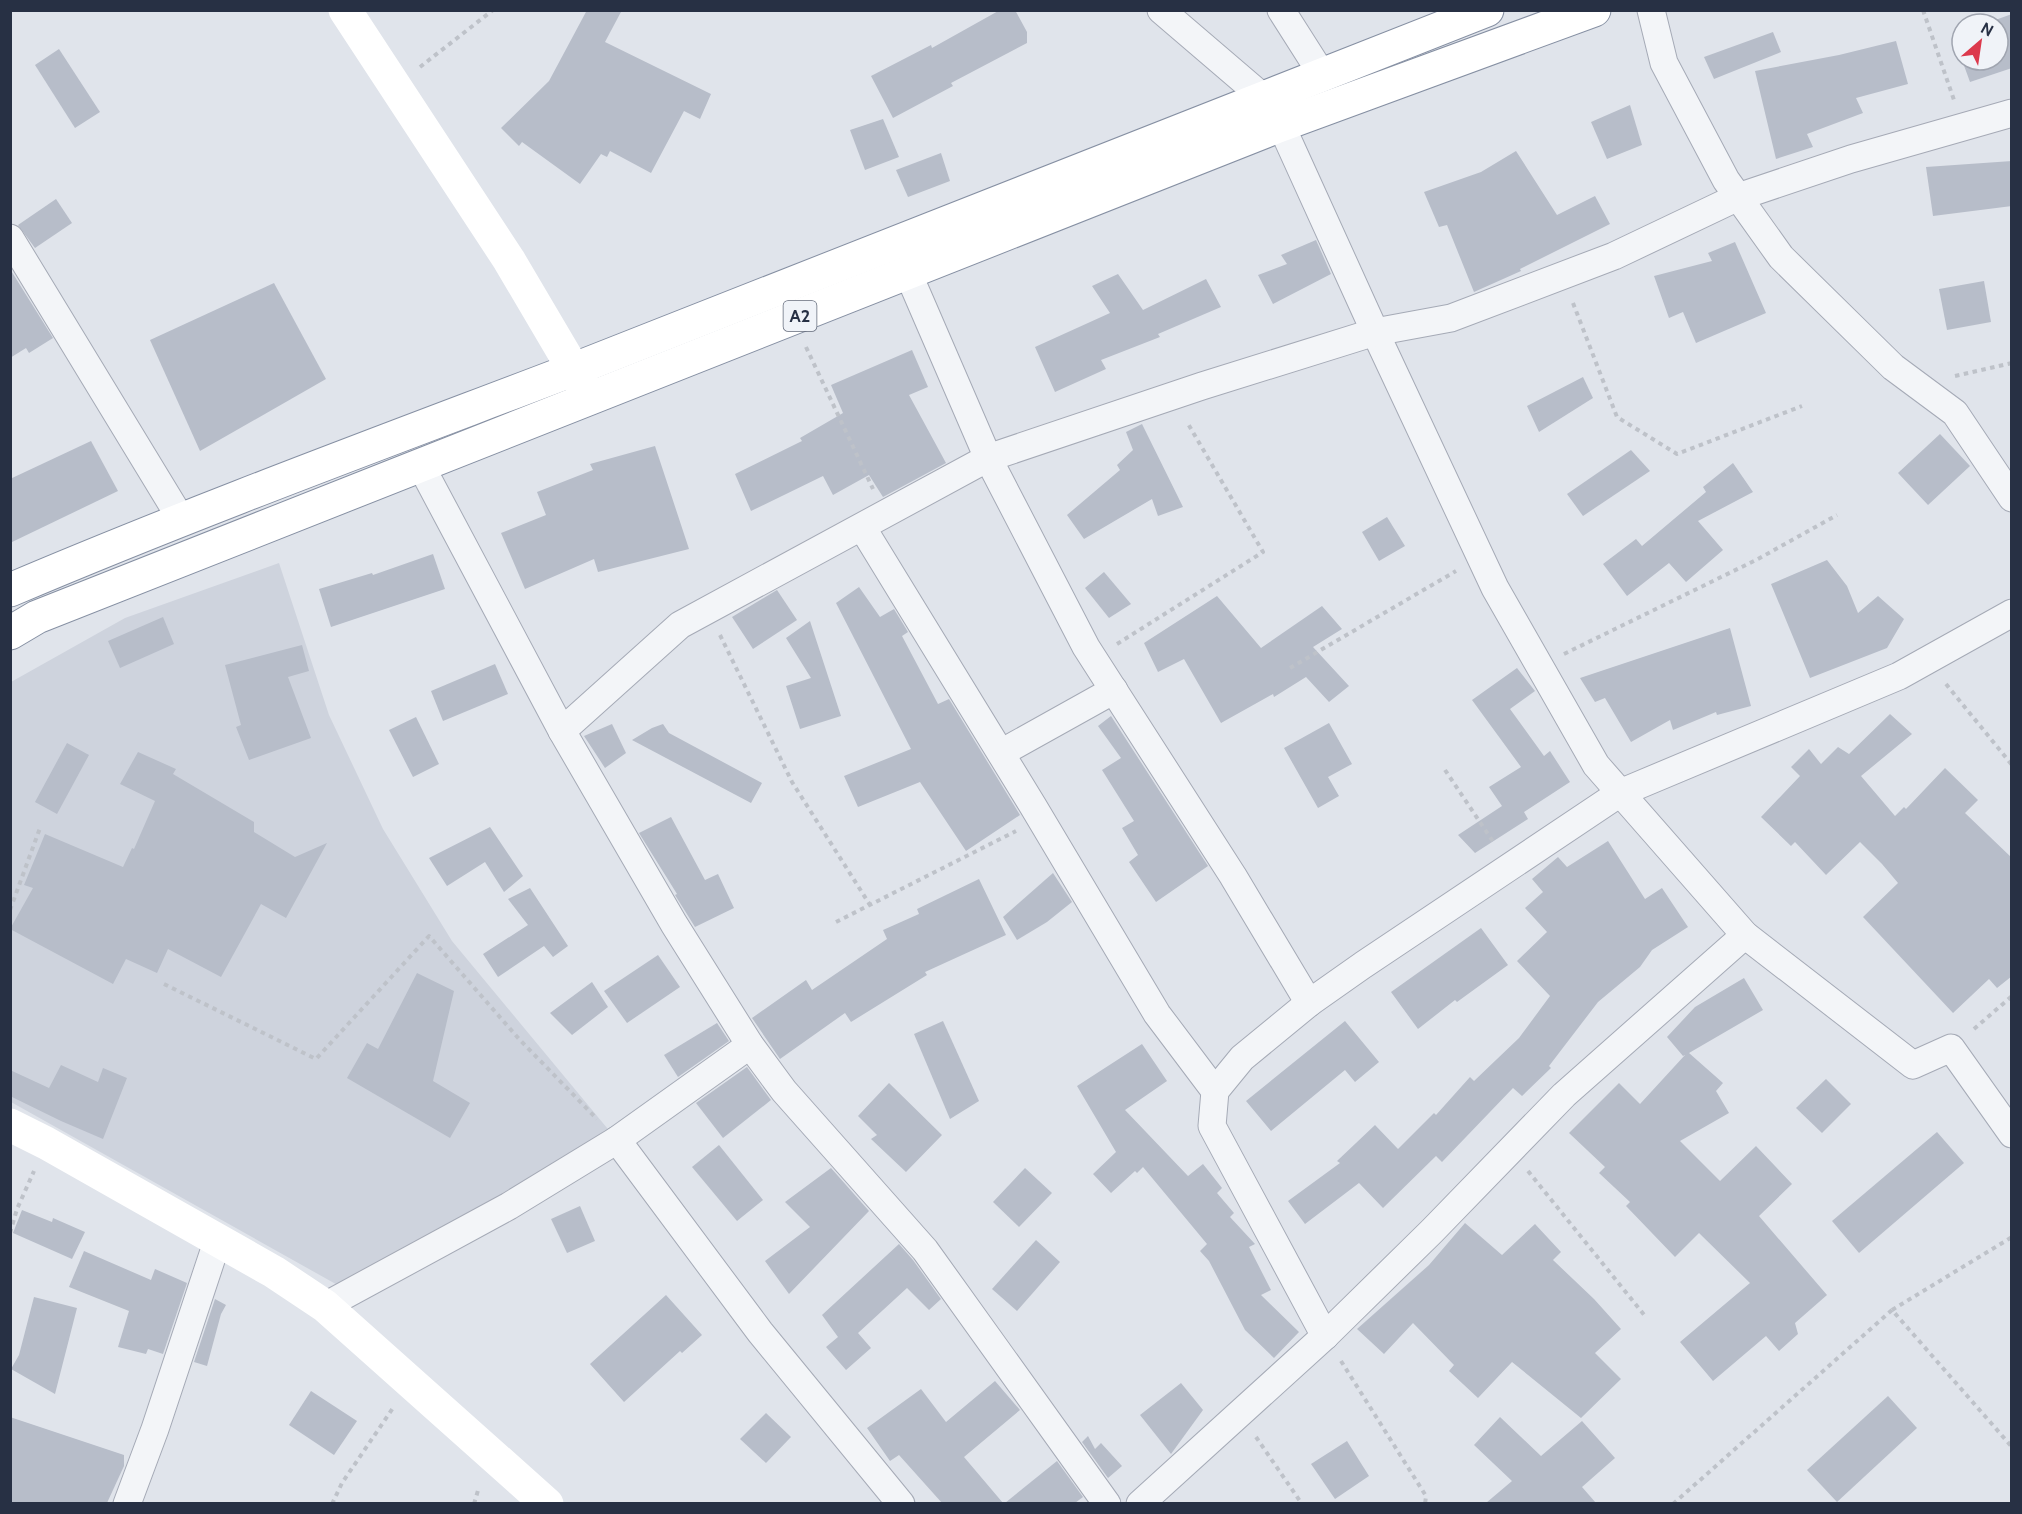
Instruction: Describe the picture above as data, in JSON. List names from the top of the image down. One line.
{"streets":{"main road":["A2"]},"north":"top right"}
